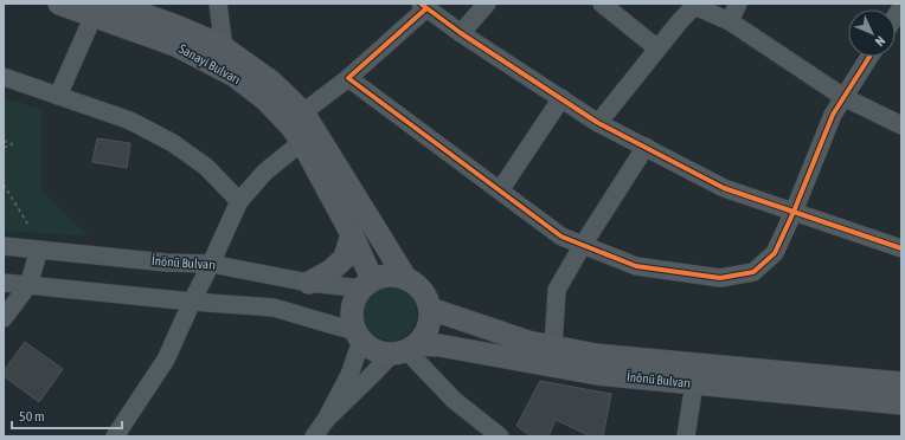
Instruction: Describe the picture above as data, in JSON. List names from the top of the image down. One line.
{"streets":{"main road":["Sanayi Bulvarı","İnönü Bulvarı"]},"crossings":[["Sanayi Bulvarı","İnönü Bulvarı"]],"scale_bar":"50 m","north":"bottom right"}
